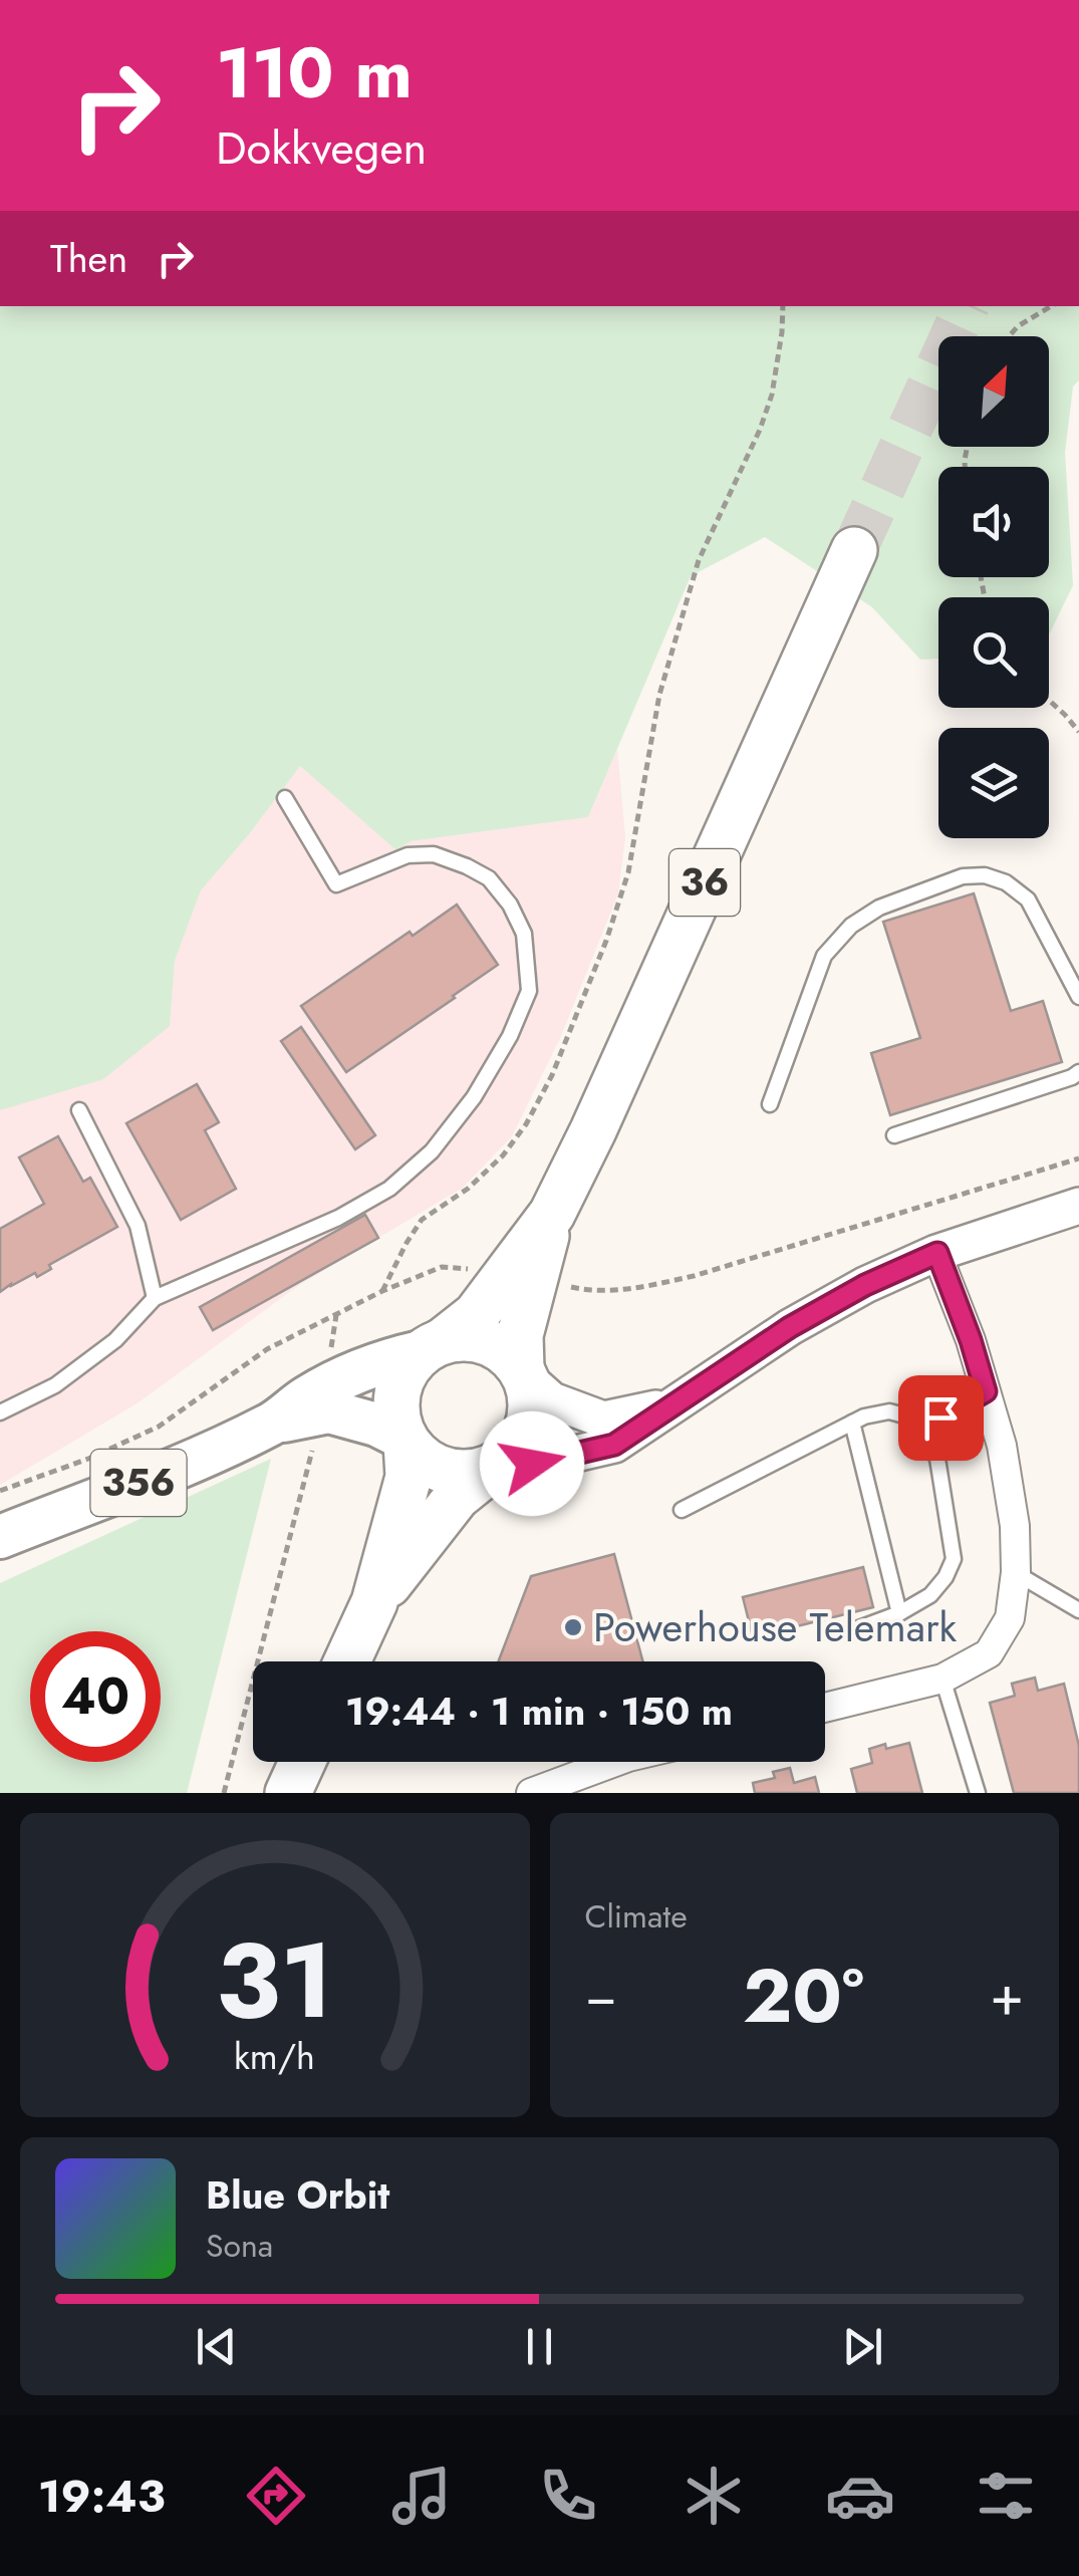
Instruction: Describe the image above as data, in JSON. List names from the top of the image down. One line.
{"streets":{"highway":["36"],"main road":["356"]},"crossings":[["36","356"]],"places":["Powerhouse Telemark"],"north":"top right","page":{"turn":["110 m","Dokkvegen"],"then":"Then","limit":"40","trip":"19:44 · 1 min · 150 m","tile":"Climate","heat":["−","20°","+"],"song":["Blue Orbit","Sona"],"tabs":"19:43","gauge":["31","km/h"]}}
